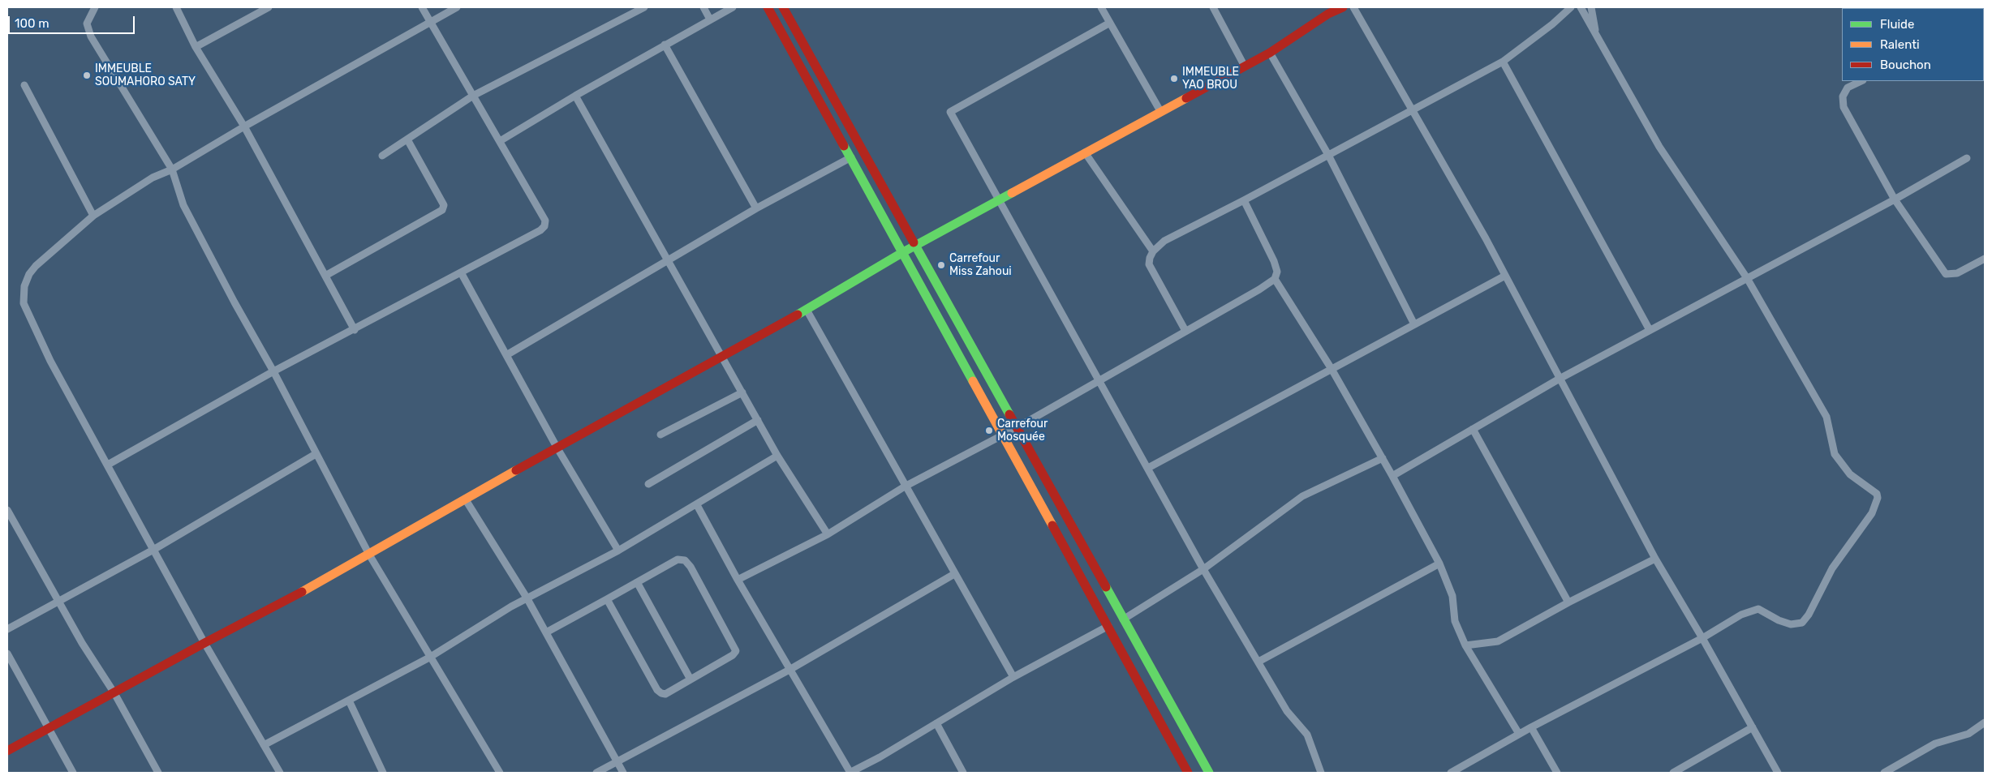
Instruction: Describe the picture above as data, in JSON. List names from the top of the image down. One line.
{"places":["IMMEUBLE SOUMAHORO SATY","IMMEUBLE YAO BROU","Carrefour Miss Zahoui","Carrefour Mosquée"],"legend":["Fluide","Ralenti","Bouchon"],"scale_bar":"100 m"}
